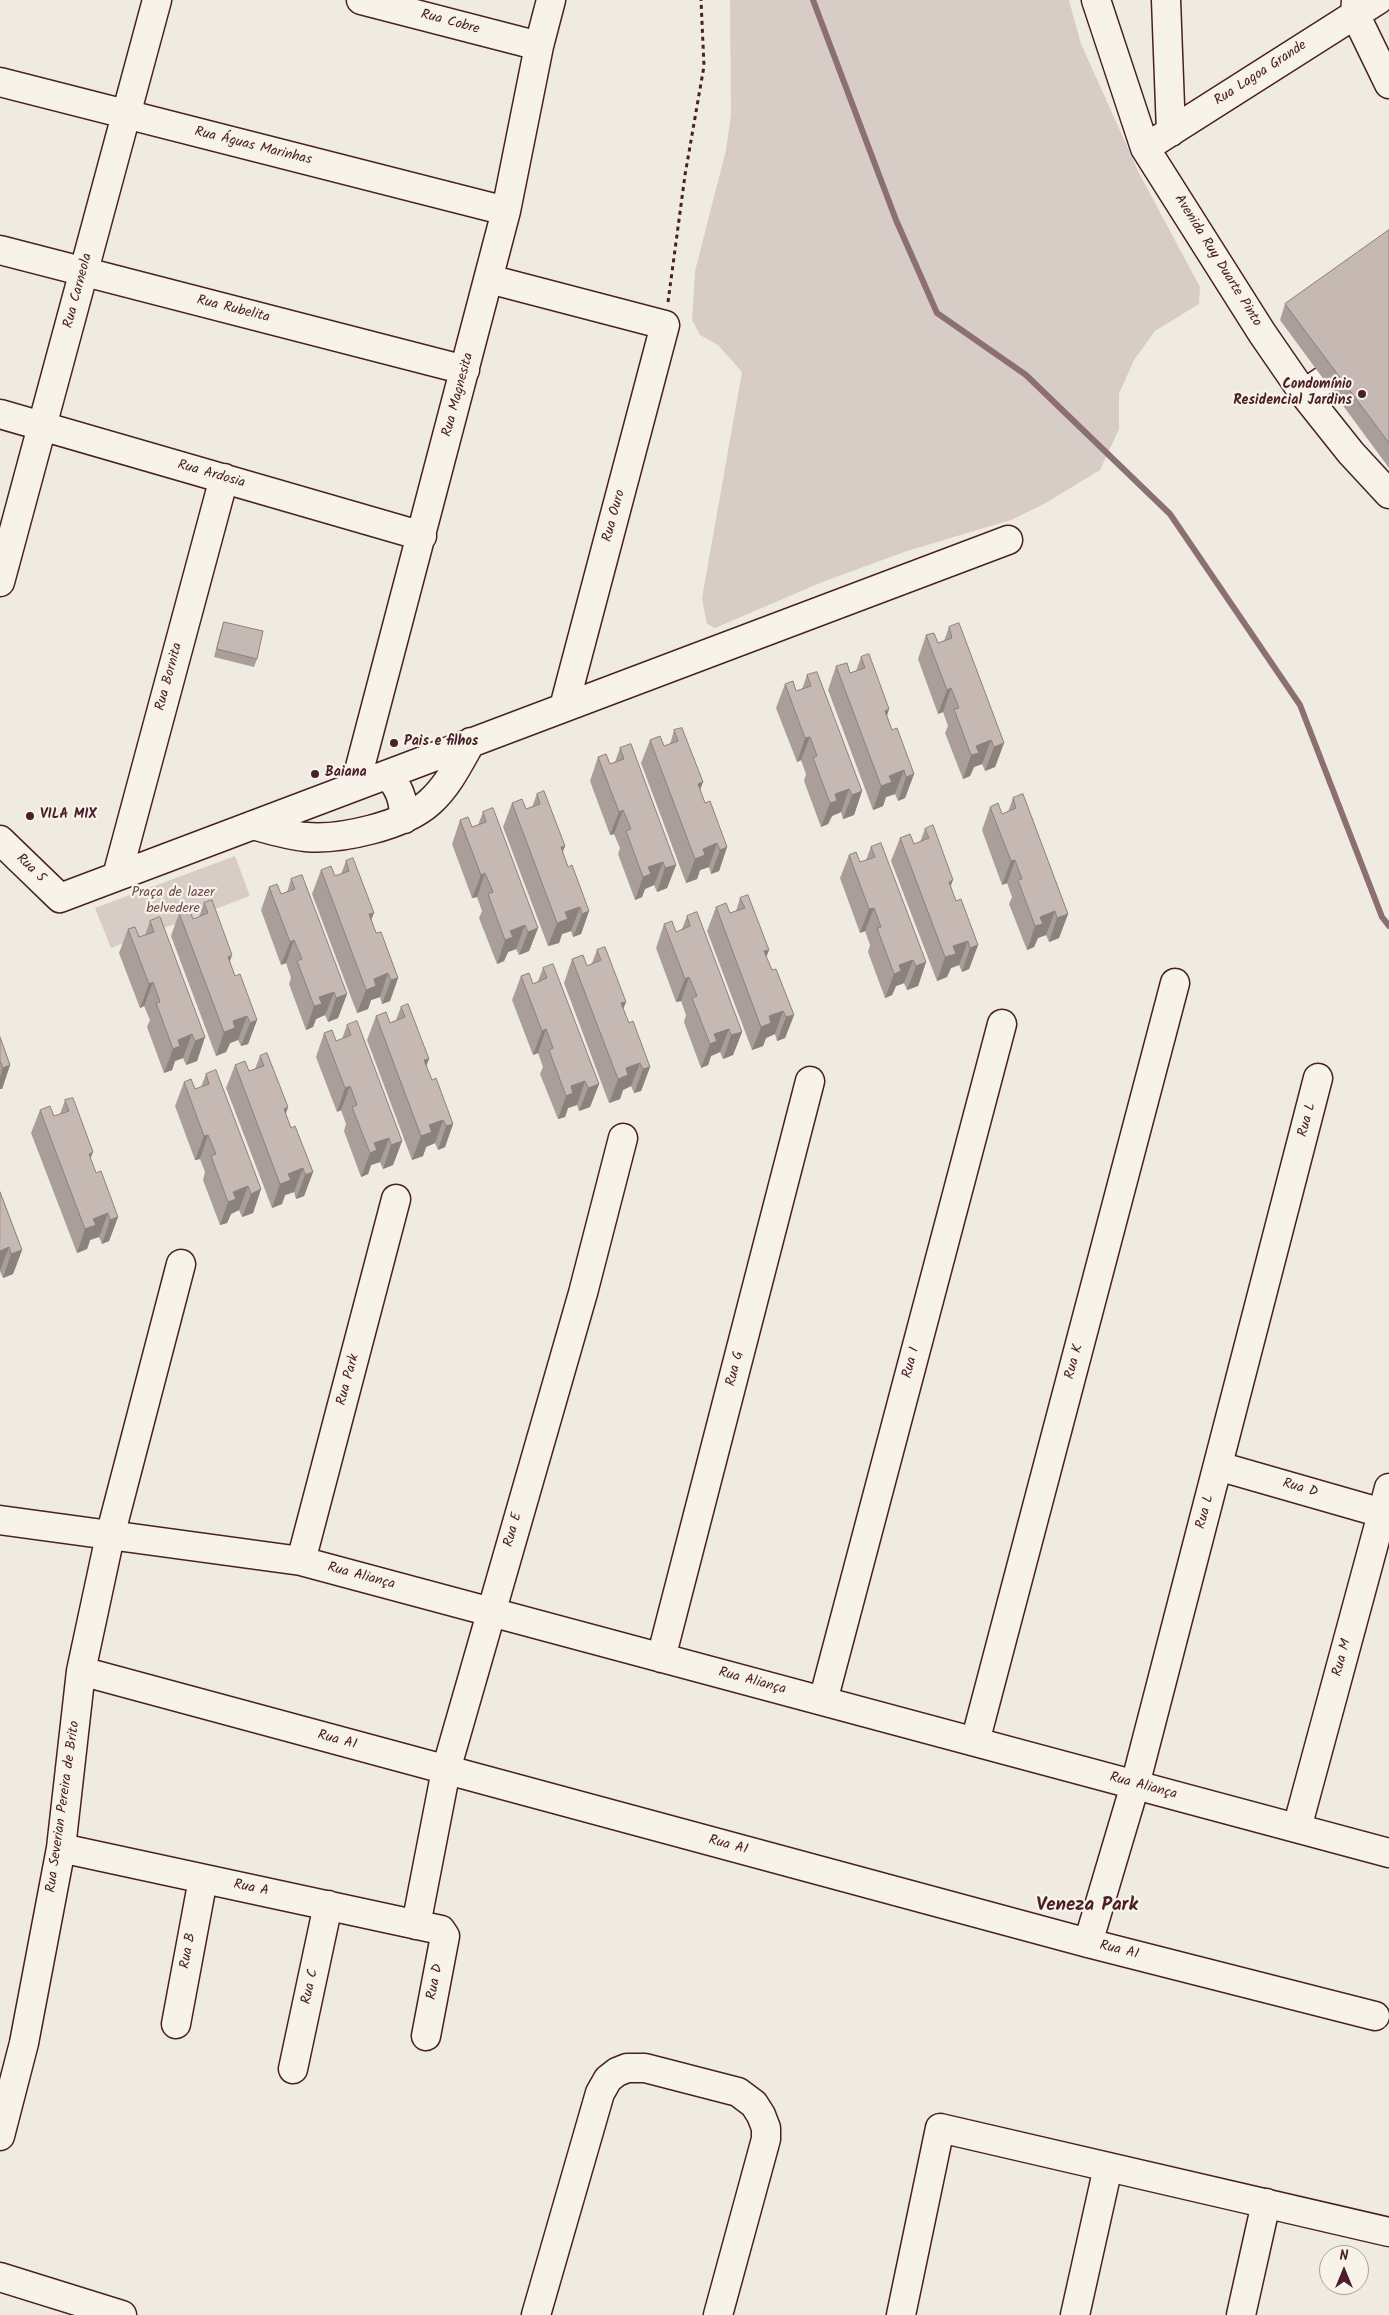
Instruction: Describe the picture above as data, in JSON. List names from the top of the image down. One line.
{"streets":{"street":["Rua Cobre","Rua Lagoa Grande","Rua Águas Marinhas","Avenida Ruy Duarte Pinto","Rua Carneola","Rua Rubelita","Rua Magnesita","Rua Ardosia","Rua Ouro","Rua Bornita","Rua 5","Rua L","Rua K","Rua I","Rua G","Rua Park","Rua D","Rua E","Rua Aliança","Rua M","Rua A1","Rua Severian Pereira de Brito","Rua A","Rua B","Rua C"]},"crossings":[["Rua Cobre","Rua Magnesita"],["Rua Lagoa Grande","Avenida Ruy Duarte Pinto"],["Rua Águas Marinhas","Rua Carneola"],["Rua Águas Marinhas","Rua Magnesita"],["Rua Carneola","Rua Rubelita"],["Rua Carneola","Rua Ardosia"],["Rua Rubelita","Rua Magnesita"],["Rua Magnesita","Rua Ardosia"],["Rua Ardosia","Rua Bornita"],["Rua Bornita","Rua 5"],["Rua L","Rua D"],["Rua L","Rua Aliança"],["Rua L","Rua A1"],["Rua K","Rua Aliança"],["Rua I","Rua Aliança"],["Rua G","Rua Aliança"],["Rua Park","Rua Aliança"],["Rua D","Rua E"],["Rua D","Rua M"],["Rua D","Rua A"],["Rua E","Rua Aliança"],["Rua E","Rua A1"],["Rua E","Rua A"],["Rua Aliança","Rua M"],["Rua Aliança","Rua Severian Pereira de Brito"],["Rua A1","Rua Severian Pereira de Brito"],["Rua Severian Pereira de Brito","Rua A"],["Rua A","Rua B"],["Rua A","Rua C"]],"districts":["Veneza Park"],"parks":["Praça de lazer belvedere"],"places":["Condomínio Residencial Jardins","Pais e filhos","Baiana","VILA MIX"],"north":"top"}
